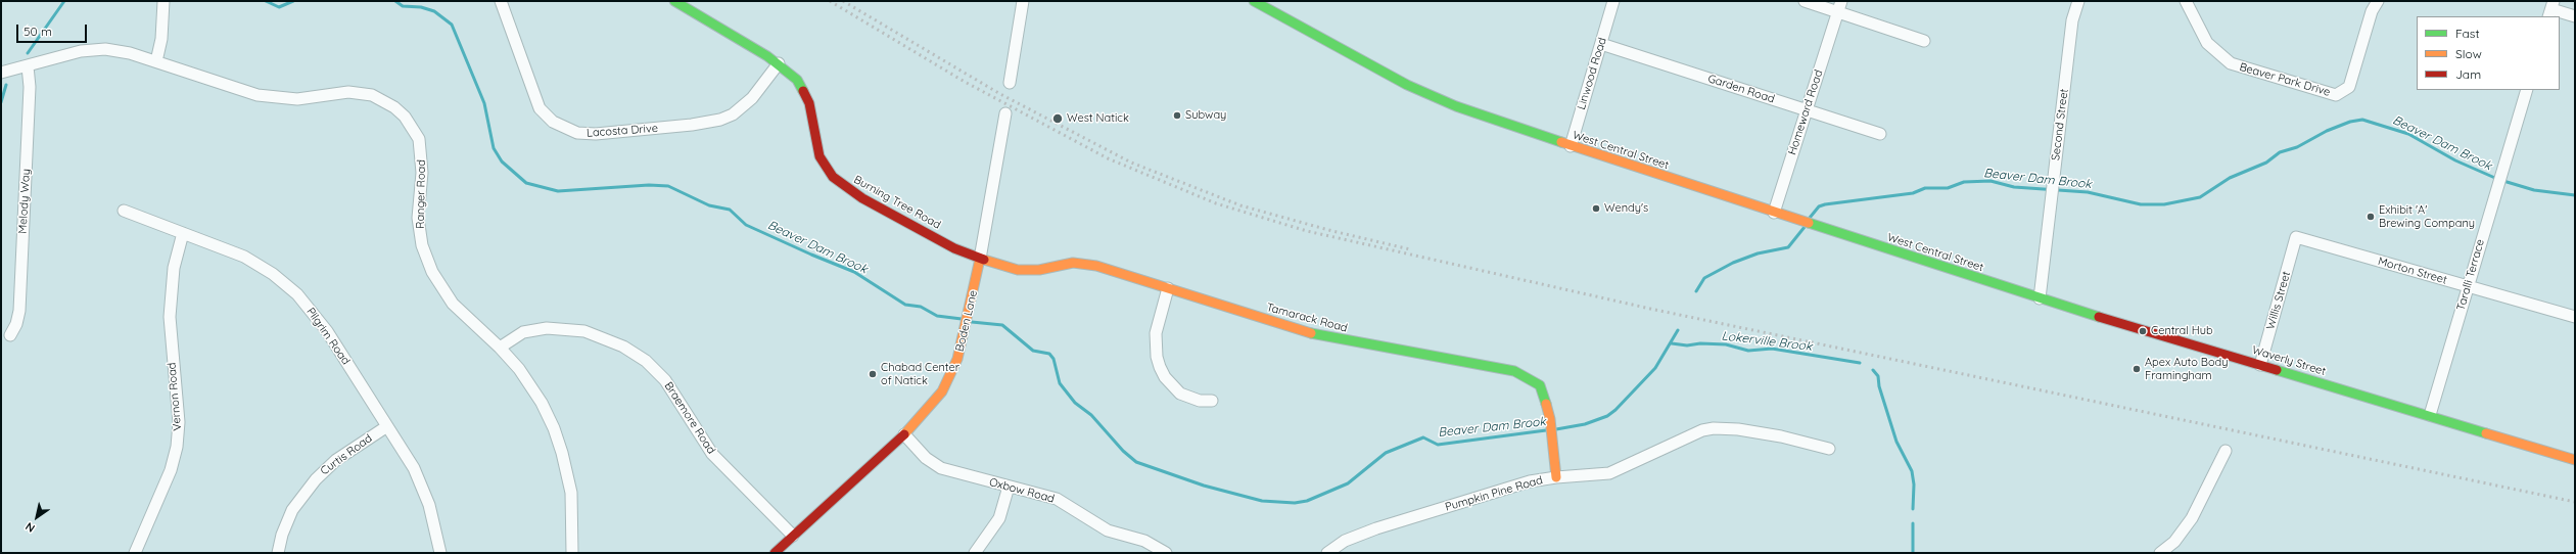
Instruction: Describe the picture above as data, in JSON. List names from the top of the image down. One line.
{"streets":{"street":["Linwood Road","Beaver Park Drive","Garden Road","Homeward Road","Second Street","Lacosta Drive","West Central Street","Ranger Road","Melody Way","Burning Tree Road","Morton Street","Taralli Terrace","Willis Street","Tamarack Road","Boden Lane","Pilgrim Road","Waverly Street","Vernon Road","Braemore Road","Curtis Road","Oxbow Road","Pumpkin Pine Road"]},"crossings":[["Linwood Road","Garden Road"],["Linwood Road","West Central Street"],["Garden Road","Homeward Road"],["Homeward Road","West Central Street"],["Second Street","Waverly Street"],["Lacosta Drive","Burning Tree Road"],["West Central Street","Waverly Street"],["Ranger Road","Melody Way"],["Ranger Road","Braemore Road"],["Burning Tree Road","Tamarack Road"],["Burning Tree Road","Boden Lane"],["Morton Street","Taralli Terrace"],["Morton Street","Willis Street"],["Taralli Terrace","Waverly Street"],["Willis Street","Waverly Street"],["Tamarack Road","Boden Lane"],["Tamarack Road","Pumpkin Pine Road"],["Boden Lane","Braemore Road"],["Boden Lane","Oxbow Road"],["Pilgrim Road","Vernon Road"],["Pilgrim Road","Curtis Road"]],"water":["Beaver Dam Brook","Lokerville Brook"],"places":["Subway","West Natick","Wendy's","Exhibit 'A' Brewing Company","Central Hub","Apex Auto Body Framingham","Chabad Center of Natick"],"legend":["Fast","Slow","Jam"],"scale_bar":"50 m","north":"bottom left"}
